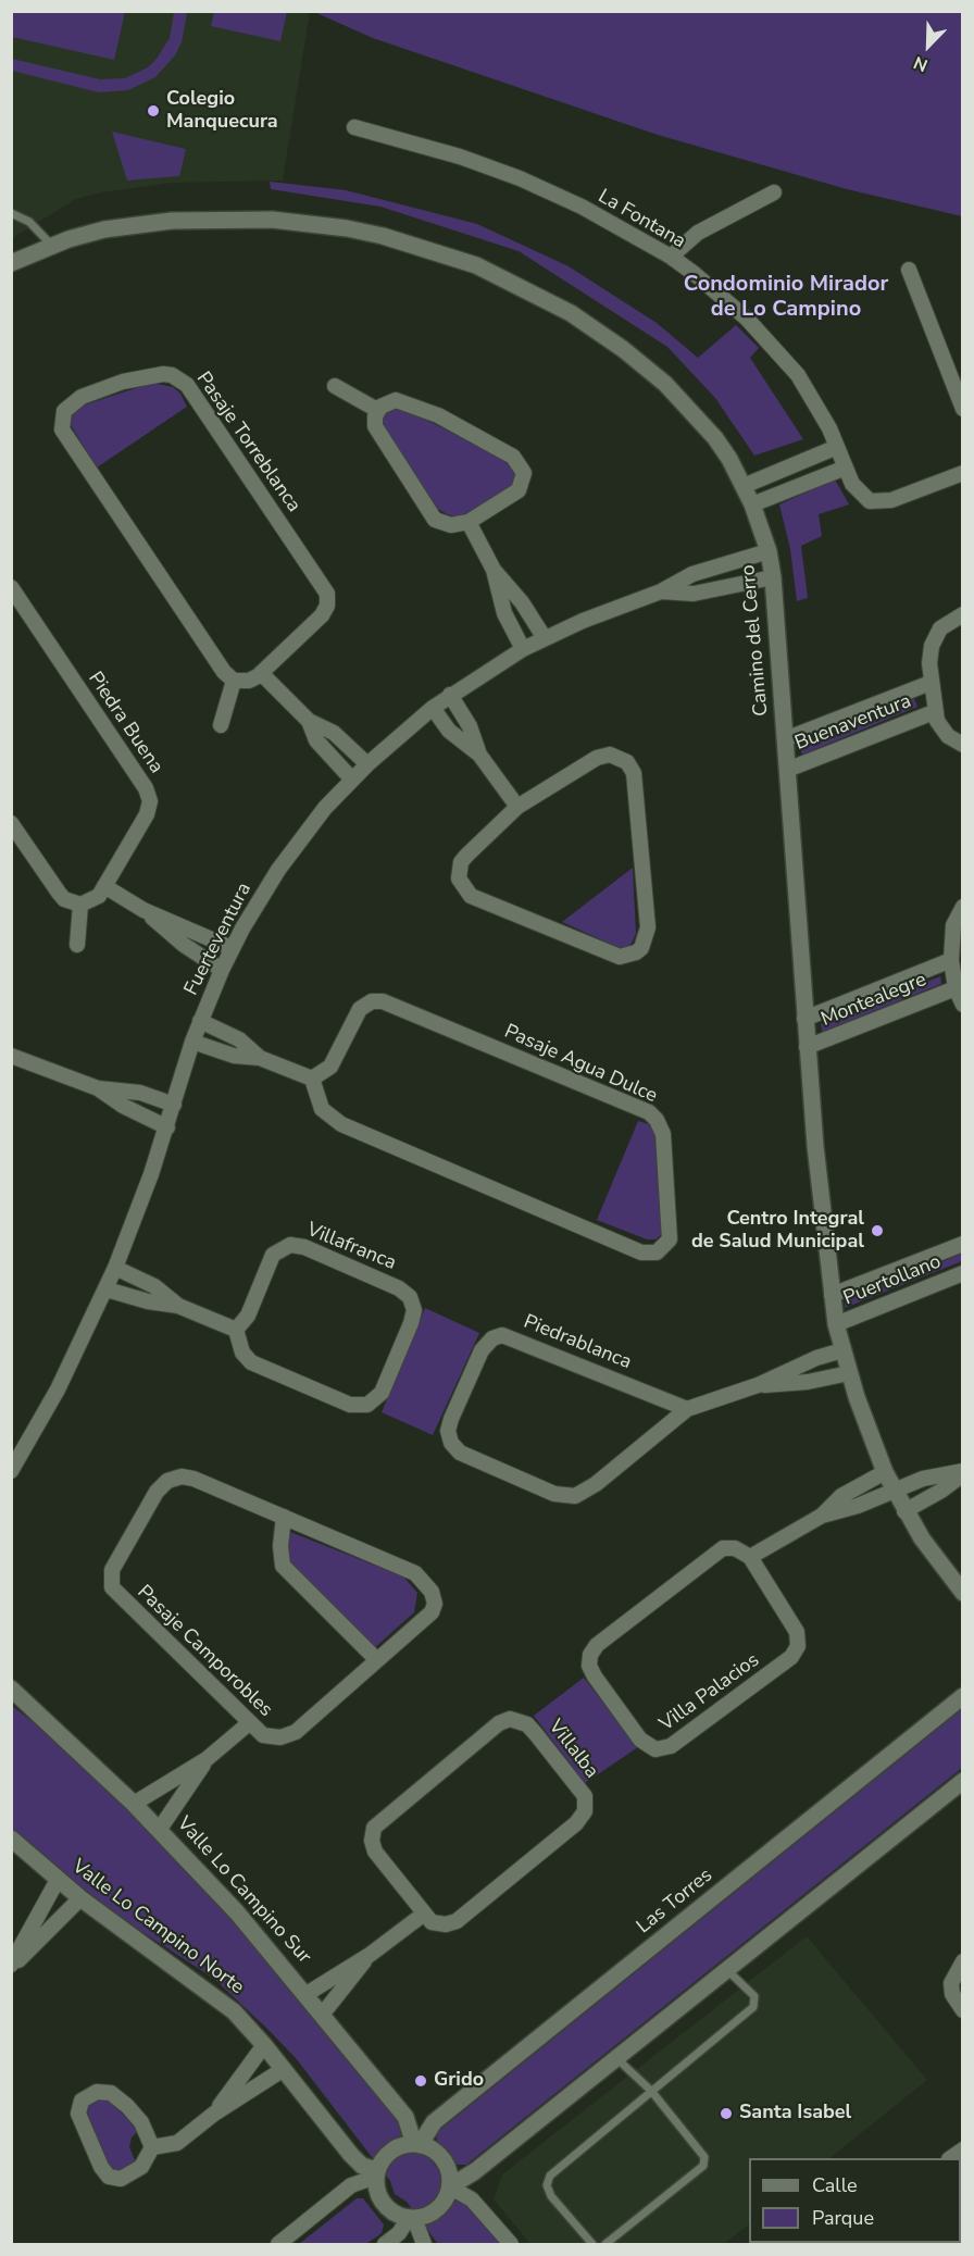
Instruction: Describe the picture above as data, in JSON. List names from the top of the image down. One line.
{"streets":{"street":["La Fontana","Pasaje Torreblanca","Camino del Cerro","Piedra Buena","Buenaventura","Fuerteventura","Montealegre","Pasaje Agua Dulce","Villafranca","Puertollano","Piedrablanca","Pasaje Camporobles","Villa Palacios","Villalba","Valle Lo Campino Sur","Las Torres","Valle Lo Campino Norte"]},"crossings":[["Camino del Cerro","Buenaventura"],["Camino del Cerro","Fuerteventura"],["Camino del Cerro","Montealegre"],["Camino del Cerro","Puertollano"],["Camino del Cerro","Piedrablanca"],["Valle Lo Campino Sur","Las Torres"],["Valle Lo Campino Sur","Valle Lo Campino Norte"],["Las Torres","Valle Lo Campino Norte"]],"districts":["Condominio Mirador de Lo Campino"],"places":["Colegio Manquecura","Centro Integral de Salud Municipal","Grido","Santa Isabel"],"legend":["Calle","Parque"],"north":"bottom left"}
